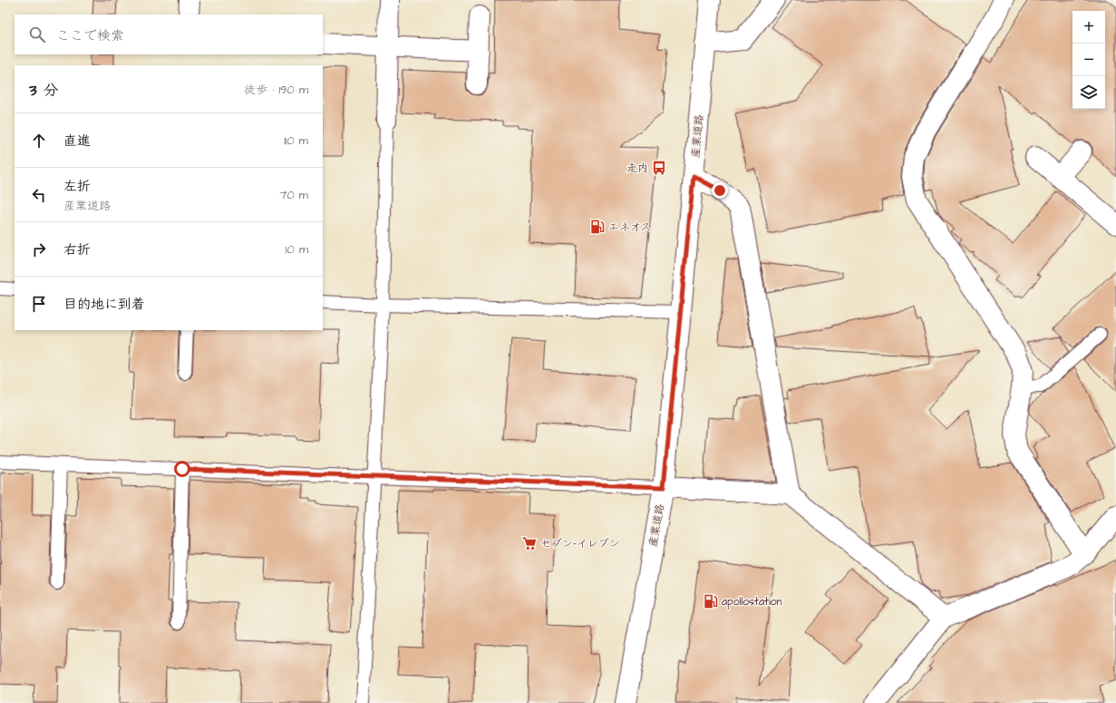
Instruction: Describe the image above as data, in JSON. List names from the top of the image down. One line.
{"streets":{"street":["産業道路"]},"places":{"bus stop":["走内"],"fuel station":["エネオス","apollostation"],"supermarket":["セブン-イレブン"]},"page":{"map_buttons":["+","−"],"search":"ここで検索","heading":["3 分","徒歩 · 190 m"],"list":[["直進","110 m"],["左折","産業道路","70 m"],["右折","10 m"],"目的地に到着"]}}
